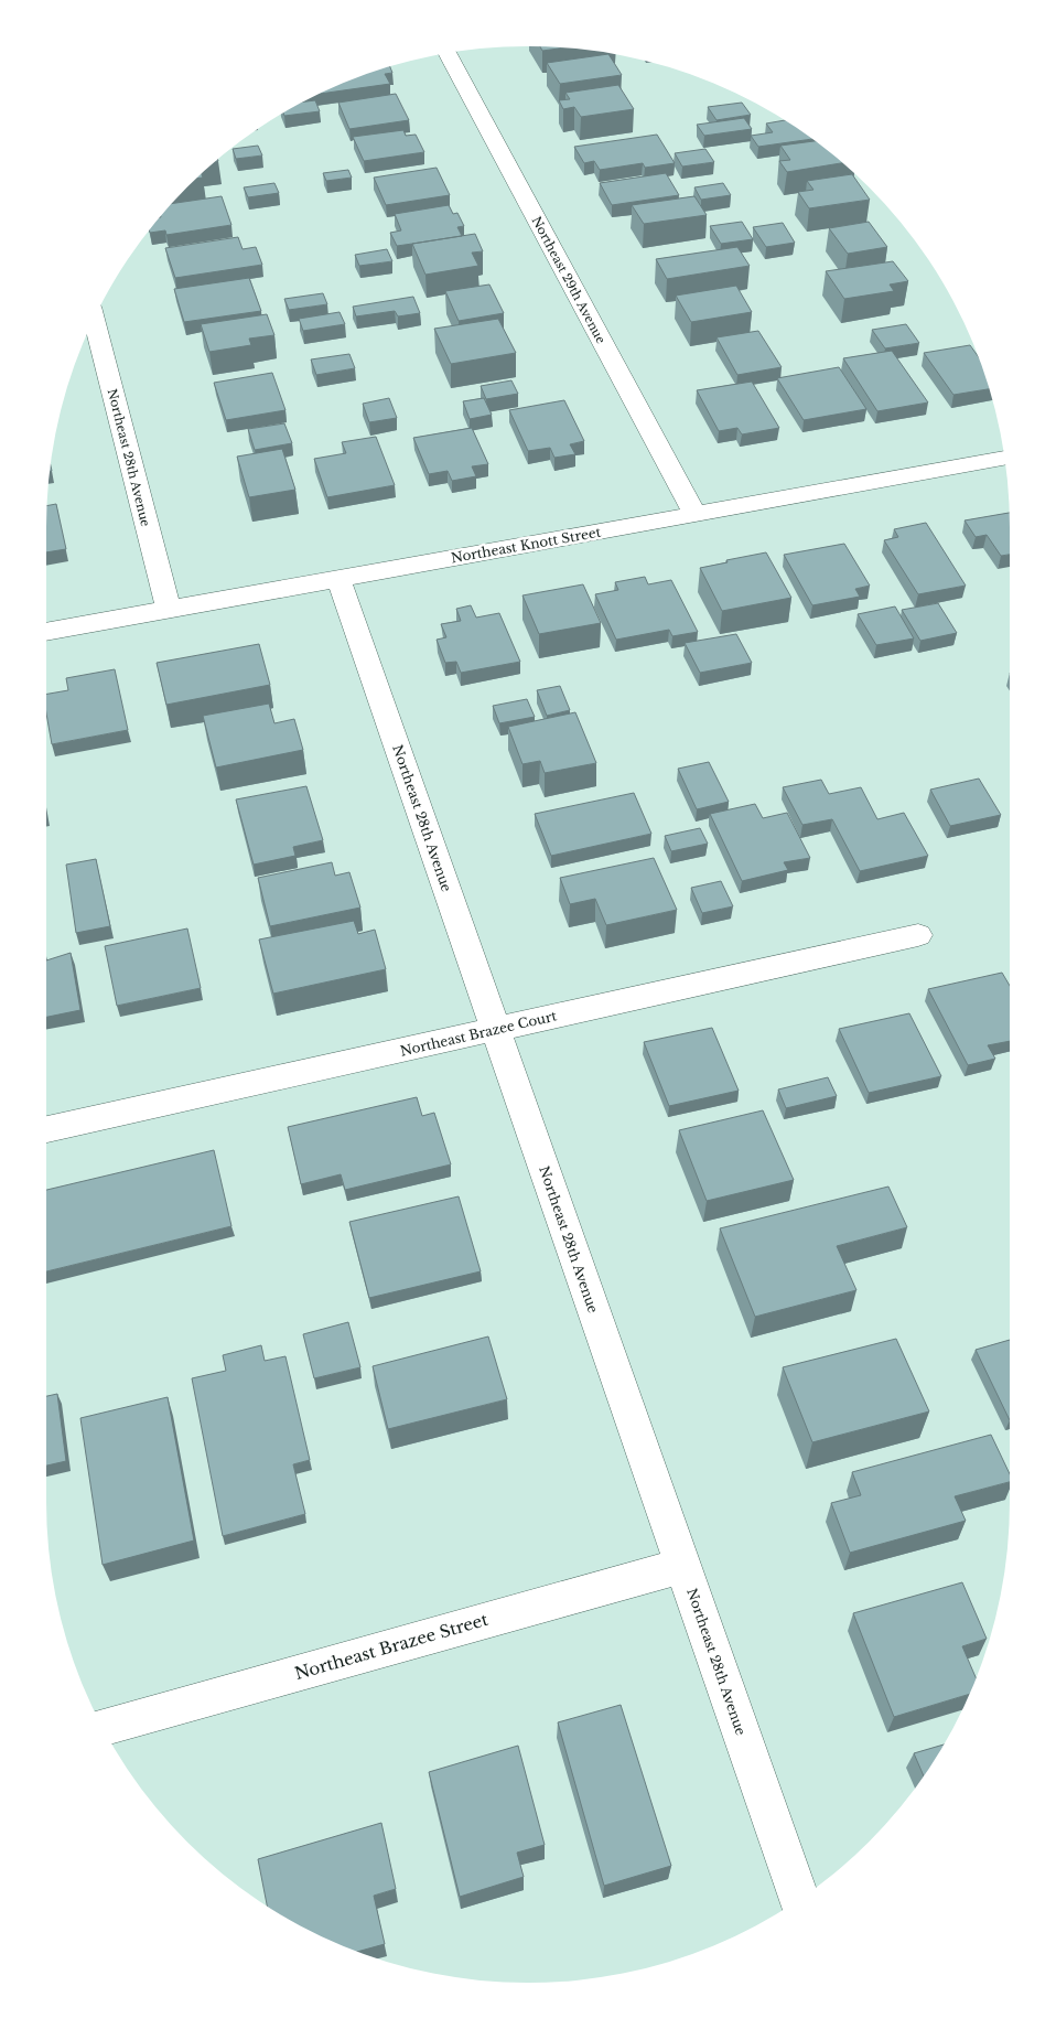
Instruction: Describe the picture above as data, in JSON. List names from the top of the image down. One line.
{"streets":{"street":["Northeast 29th Avenue","Northeast 28th Avenue","Northeast Knott Street","Northeast Brazee Court","Northeast Brazee Street"]},"crossings":[["Northeast 29th Avenue","Northeast Knott Street"],["Northeast 28th Avenue","Northeast Knott Street"],["Northeast 28th Avenue","Northeast Brazee Court"],["Northeast 28th Avenue","Northeast Brazee Street"]]}
